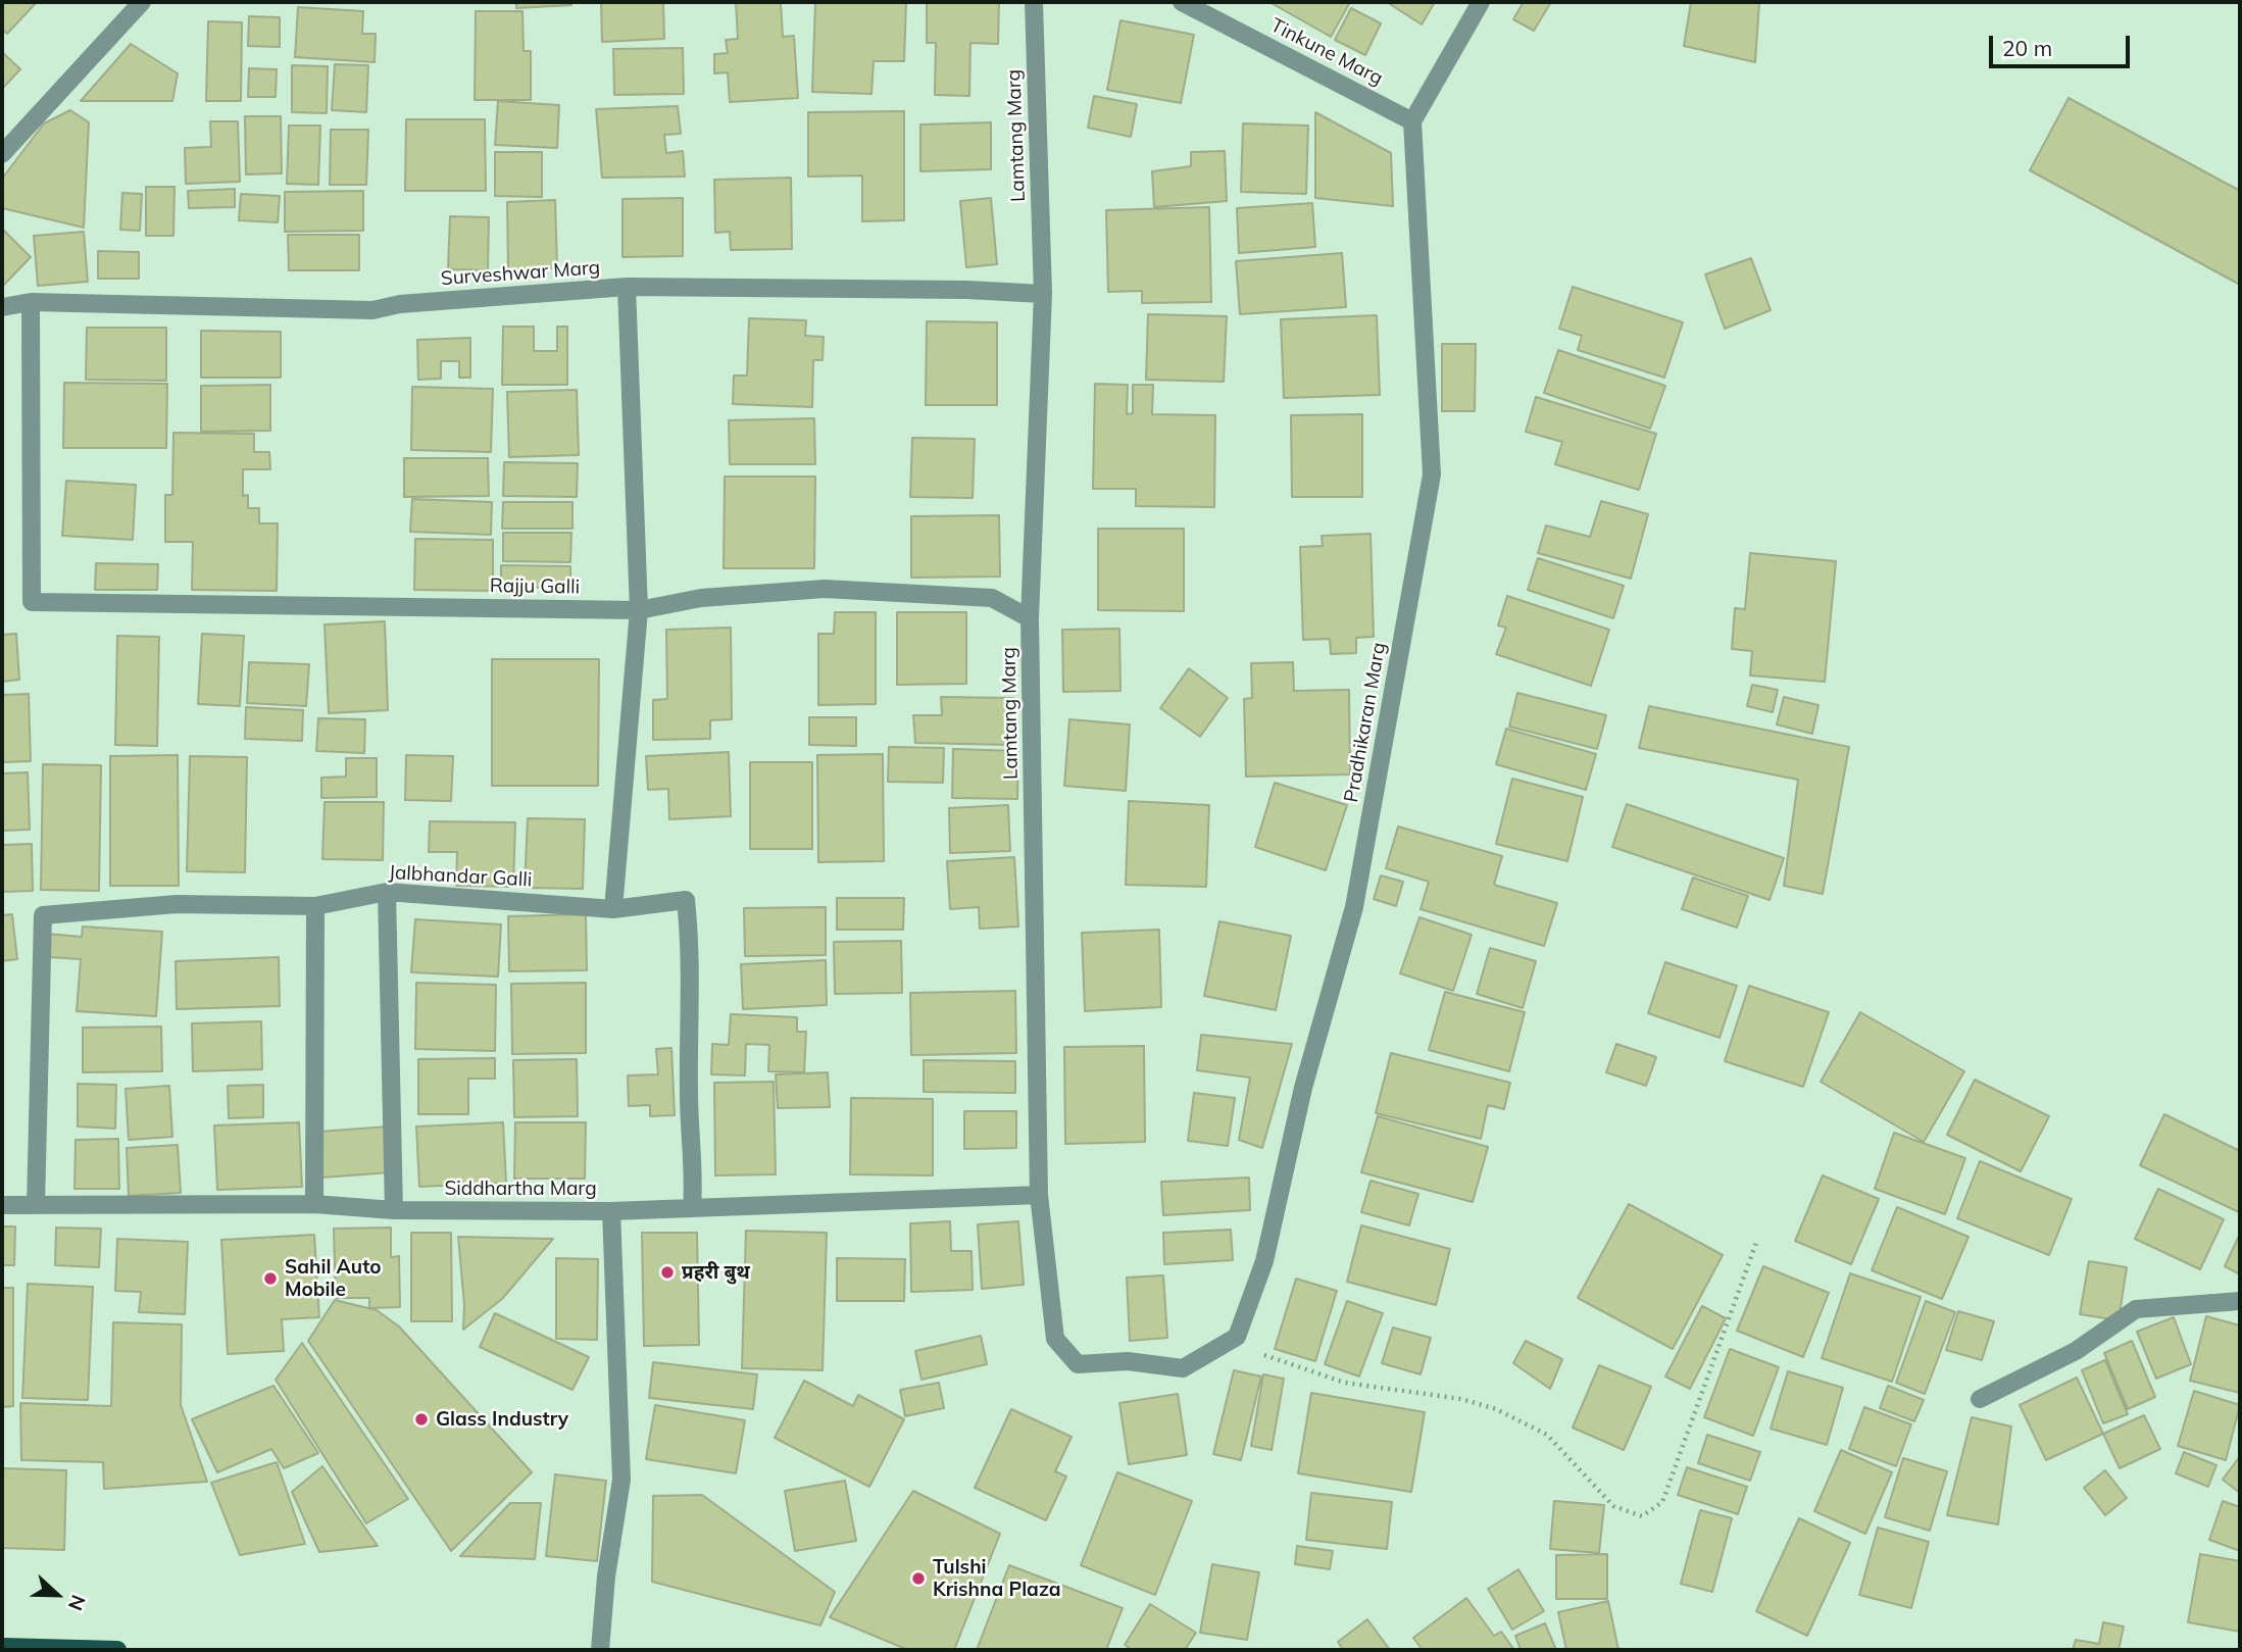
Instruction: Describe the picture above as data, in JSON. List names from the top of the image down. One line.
{"streets":{"street":["Tinkune Marg","Lamtang Marg","Surveshwar Marg","Rajju Galli","Pradhikaran Marg","Jalbhandar Galli","Siddhartha Marg"]},"crossings":[["Tinkune Marg","Pradhikaran Marg"],["Lamtang Marg","Surveshwar Marg"],["Lamtang Marg","Rajju Galli"],["Lamtang Marg","Pradhikaran Marg"],["Lamtang Marg","Siddhartha Marg"],["Surveshwar Marg","Rajju Galli"],["Jalbhandar Galli","Siddhartha Marg"]],"places":["प्रहरी बुथ","Sahil Auto Mobile","Glass Industry","Tulshi Krishna Plaza"],"scale_bar":"20 m","north":"right"}
